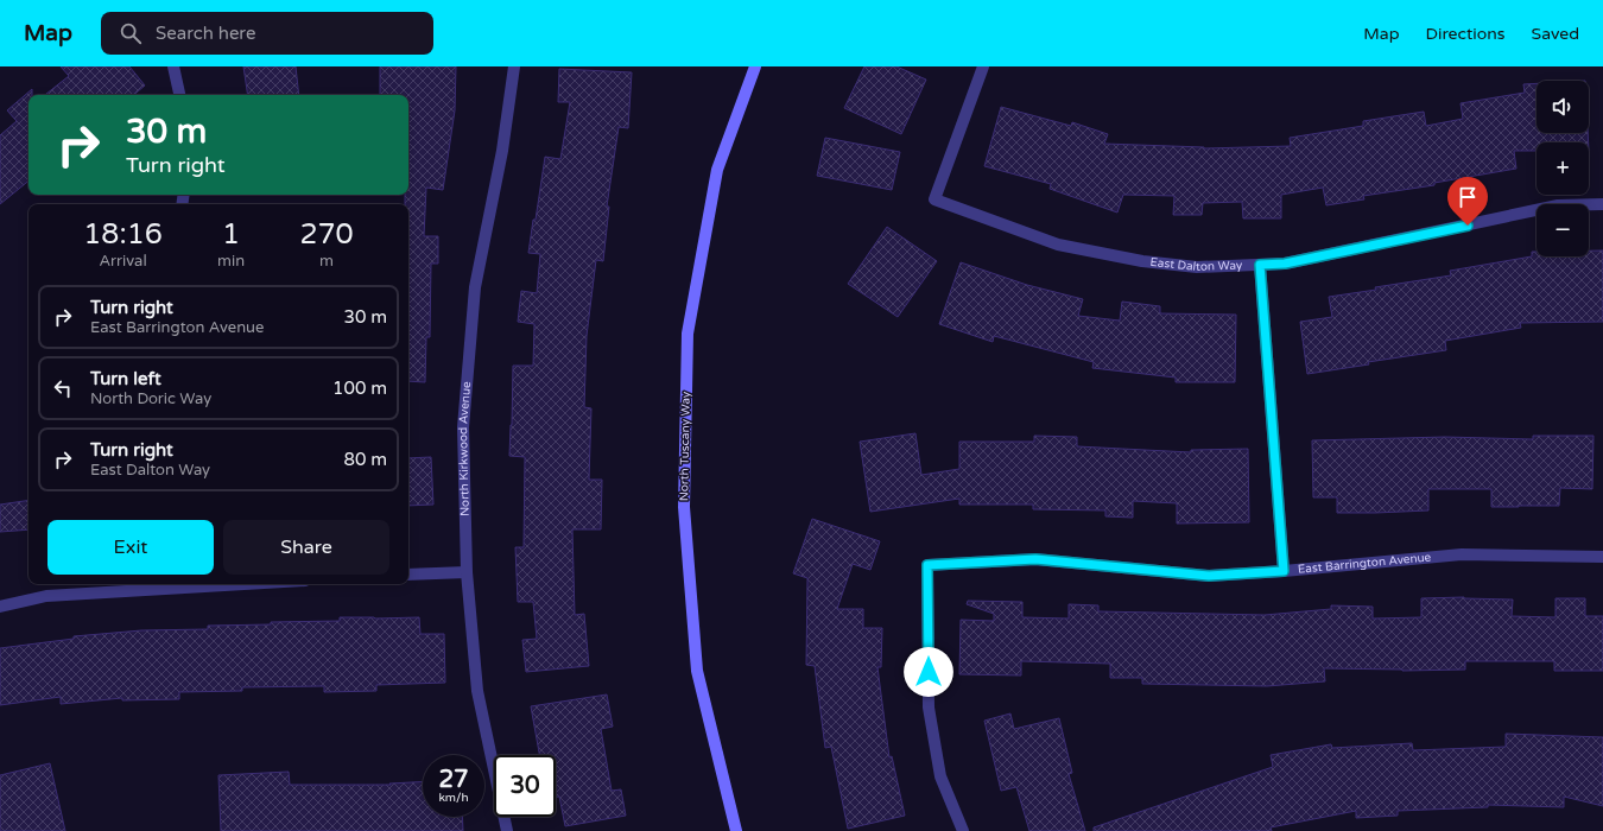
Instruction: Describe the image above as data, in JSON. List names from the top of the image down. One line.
{"streets":{"street":["East Dalton Way","North Tuscany Way","North Kirkwood Avenue","East Barrington Avenue"]},"page":{"header":"Map","search":"Search here","nav":["Map","Directions","Saved"],"map_buttons":["+","−"],"turn":["30 m","Turn right"],"eta":["18:16","Arrival","1","min","270","m"],"list":[{"name":"Turn right","note":"East Barrington Avenue","value":"30 m"},{"name":"Turn left","note":"North Doric Way","value":"100 m"},{"name":"Turn right","note":"East Dalton Way","value":"80 m"}],"buttons":["Exit","Share"],"speed":"27 km/h","limit":"30"}}
